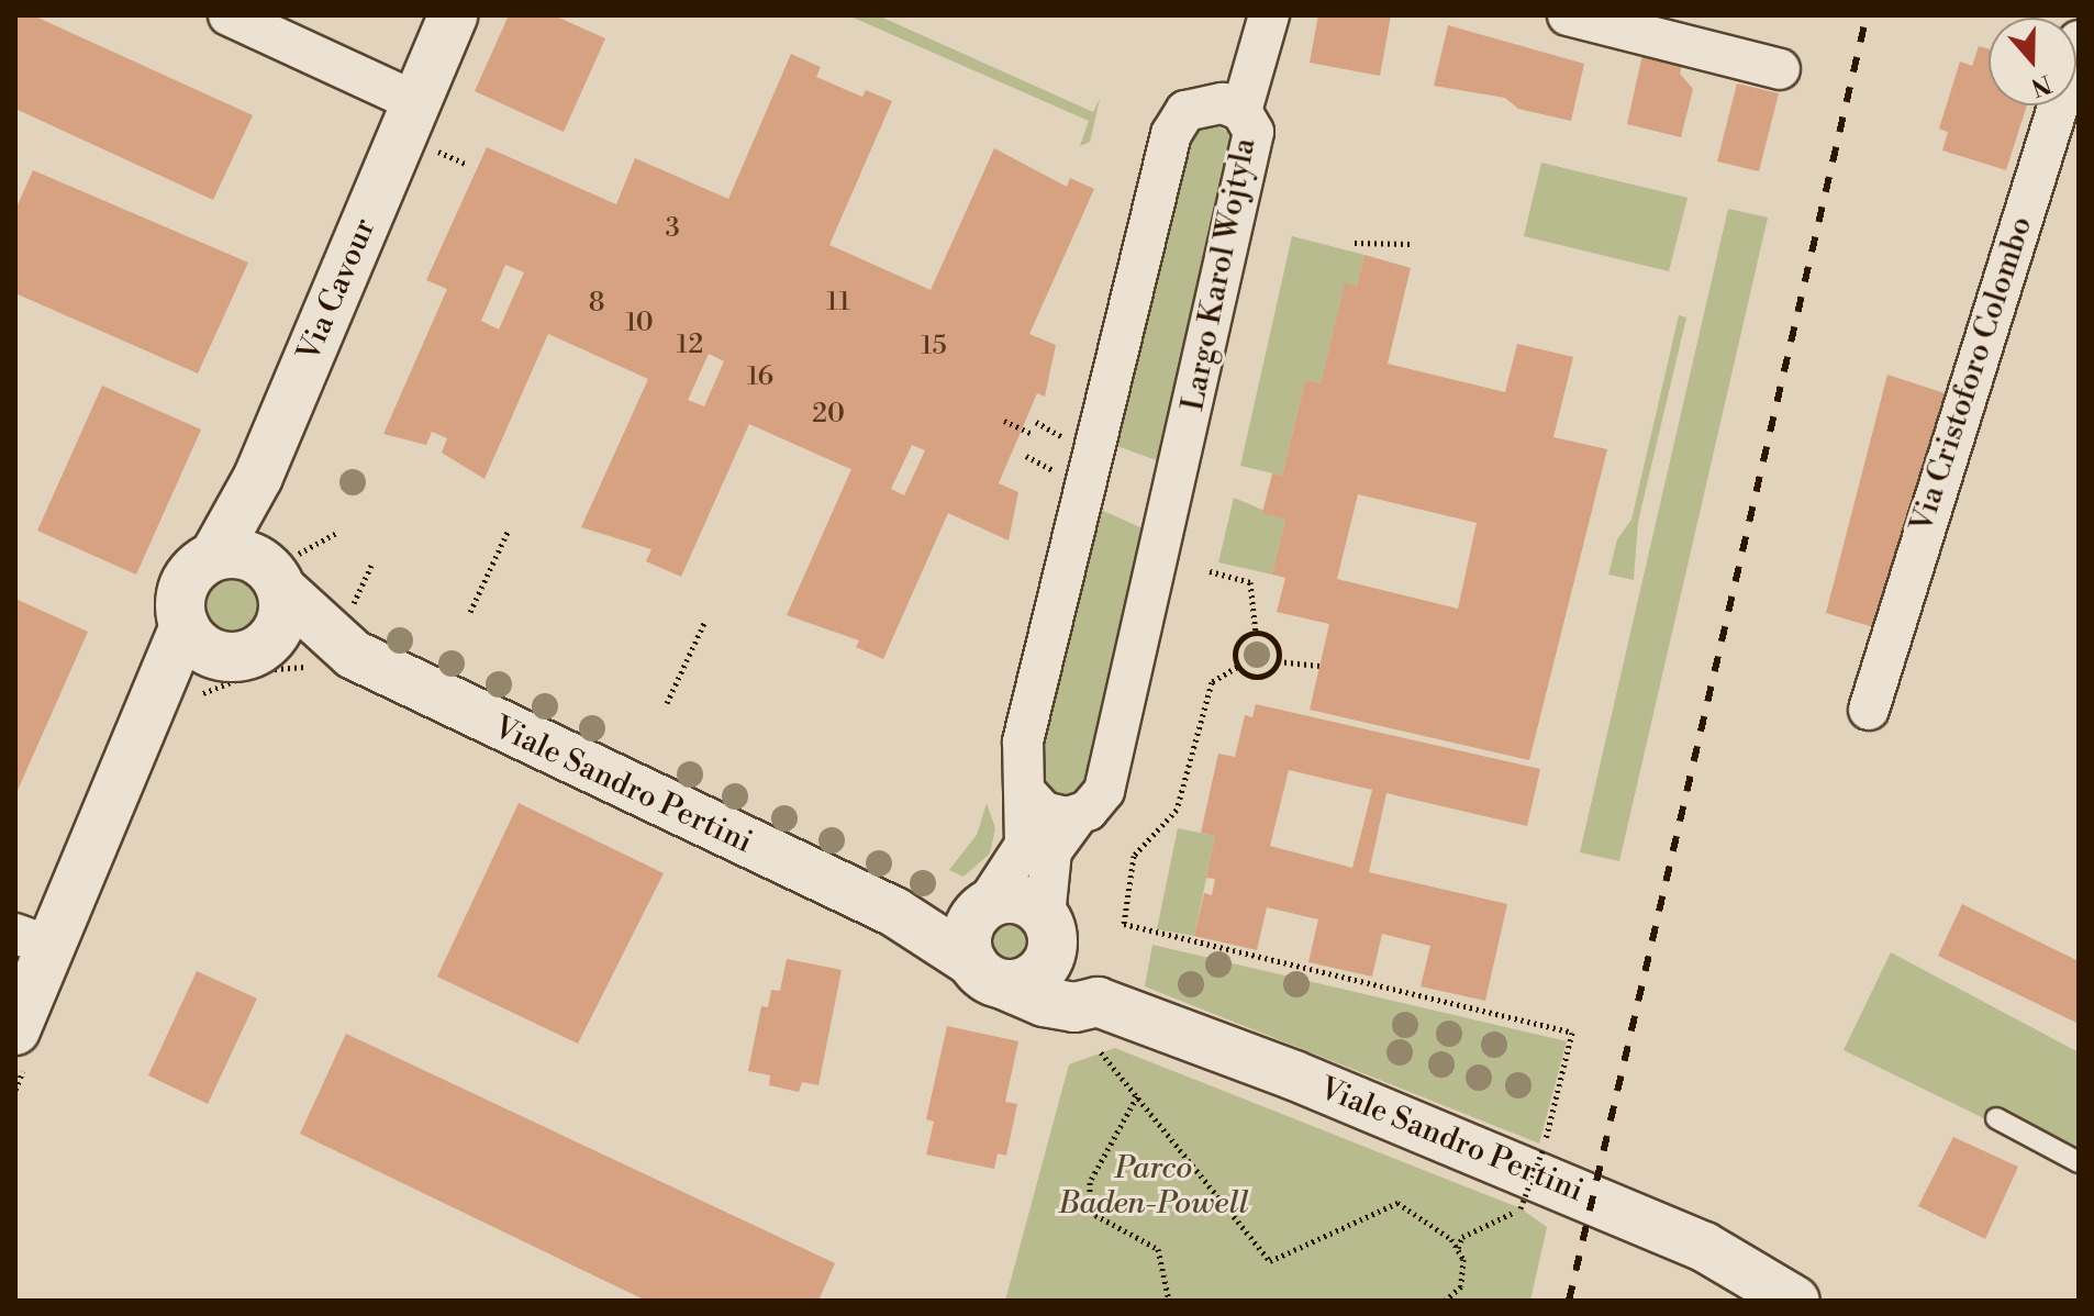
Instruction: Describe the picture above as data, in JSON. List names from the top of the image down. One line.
{"streets":{"street":["Largo Karol Wojtyla","Via Cavour","Via Cristoforo Colombo","Viale Sandro Pertini"]},"crossings":[["Largo Karol Wojtyla","Viale Sandro Pertini"],["Via Cavour","Viale Sandro Pertini"]],"parks":["Parco Baden-Powell"],"house_numbers":["3","11","8","10","12","15","16","20"],"north":"bottom"}
